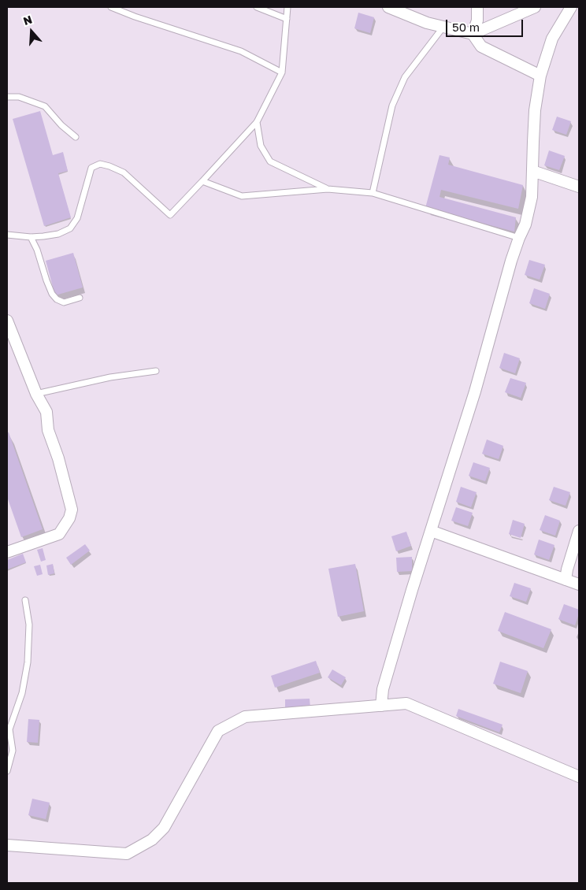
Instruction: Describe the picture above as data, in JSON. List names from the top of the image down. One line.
{"scale_bar":"50 m","north":"top"}
